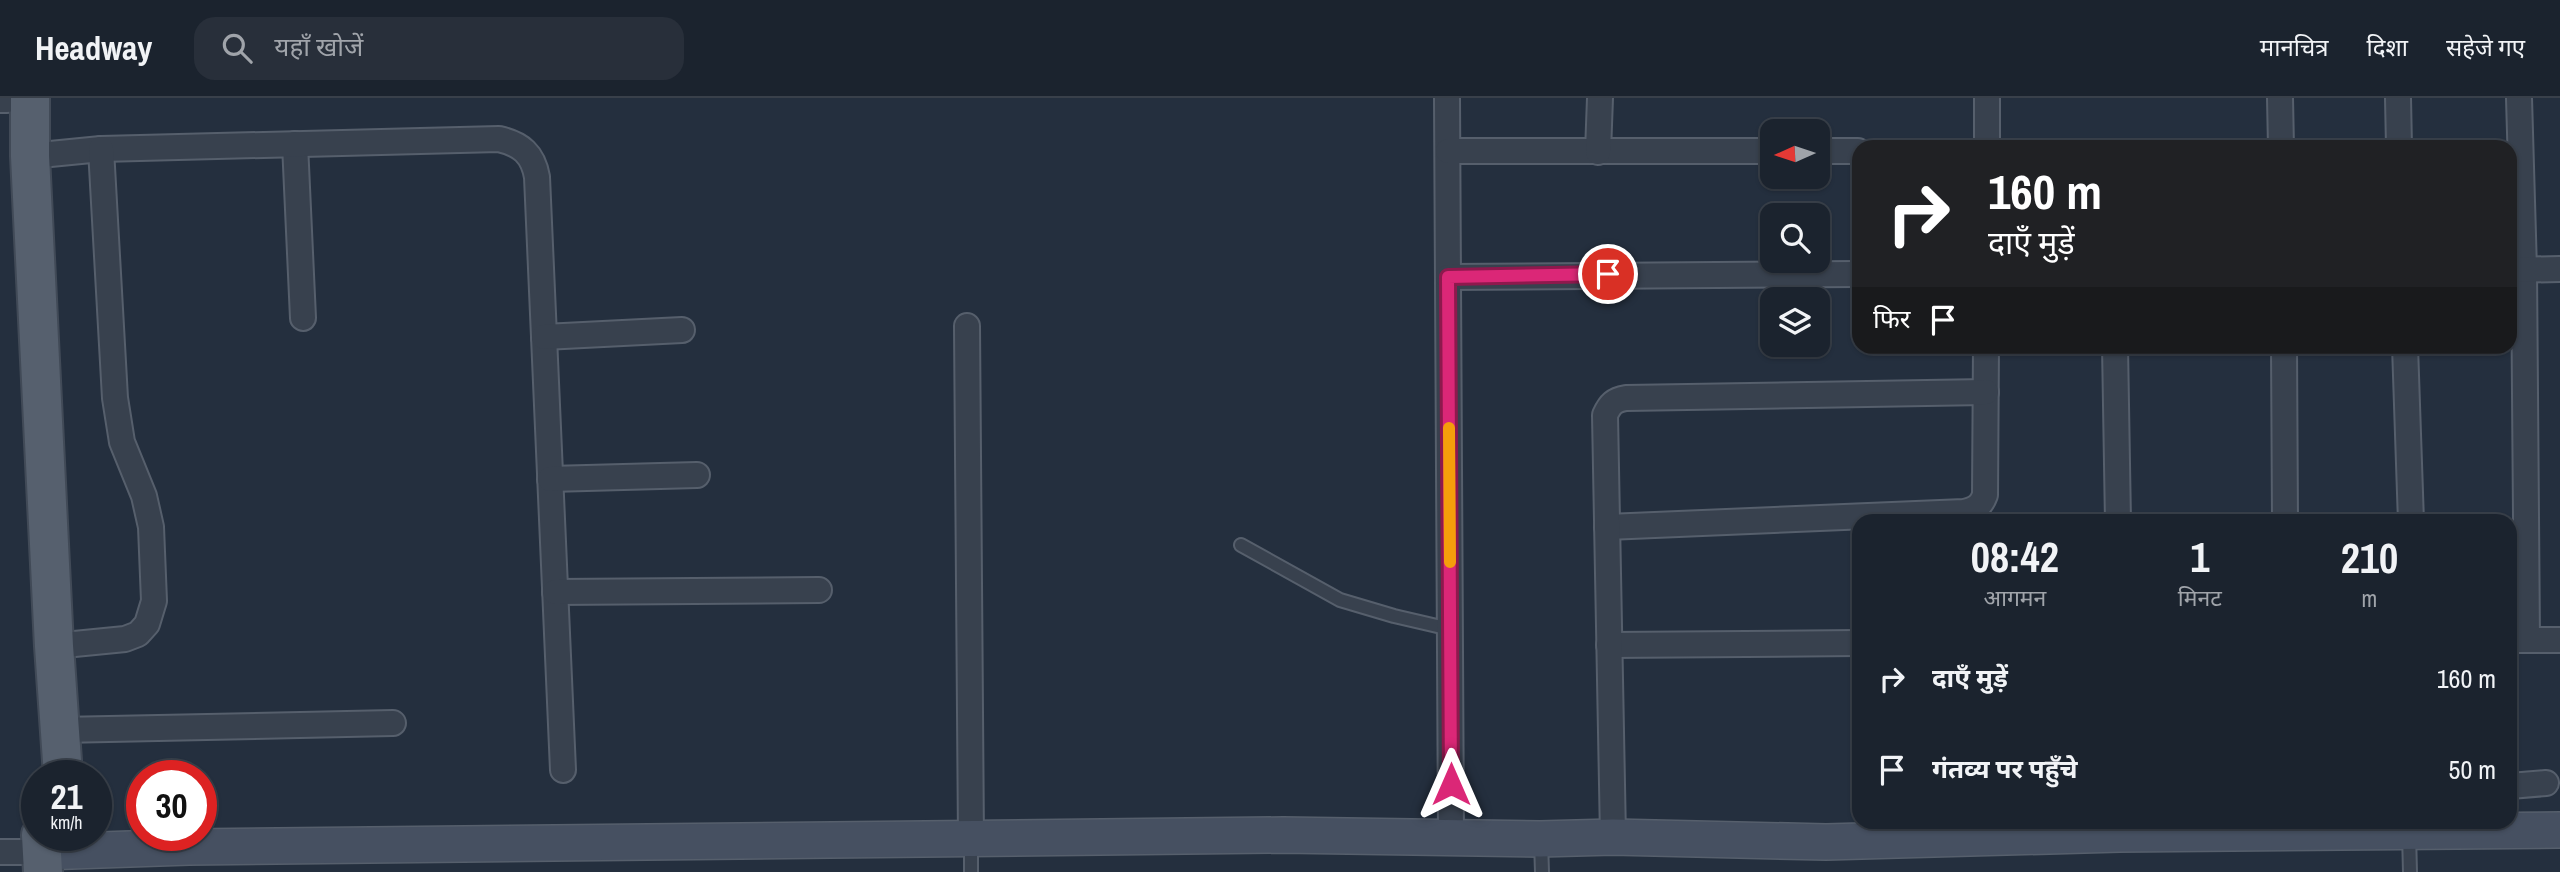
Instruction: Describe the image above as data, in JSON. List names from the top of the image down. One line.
{"north":"left","page":{"header":"Headway","search":"यहाँ खोजें","nav":["मानचित्र","दिशा","सहेजे गए"],"turn":["160 m","दाएँ मुड़ें"],"then":"फिर","eta":["08:42","आगमन","1","मिनट","210","m"],"list":[{"name":"दाएँ मुड़ें","value":"160 m"},{"name":"गंतव्य पर पहुँचे","value":"50 m"}],"speed":"21 km/h","limit":"30"}}
